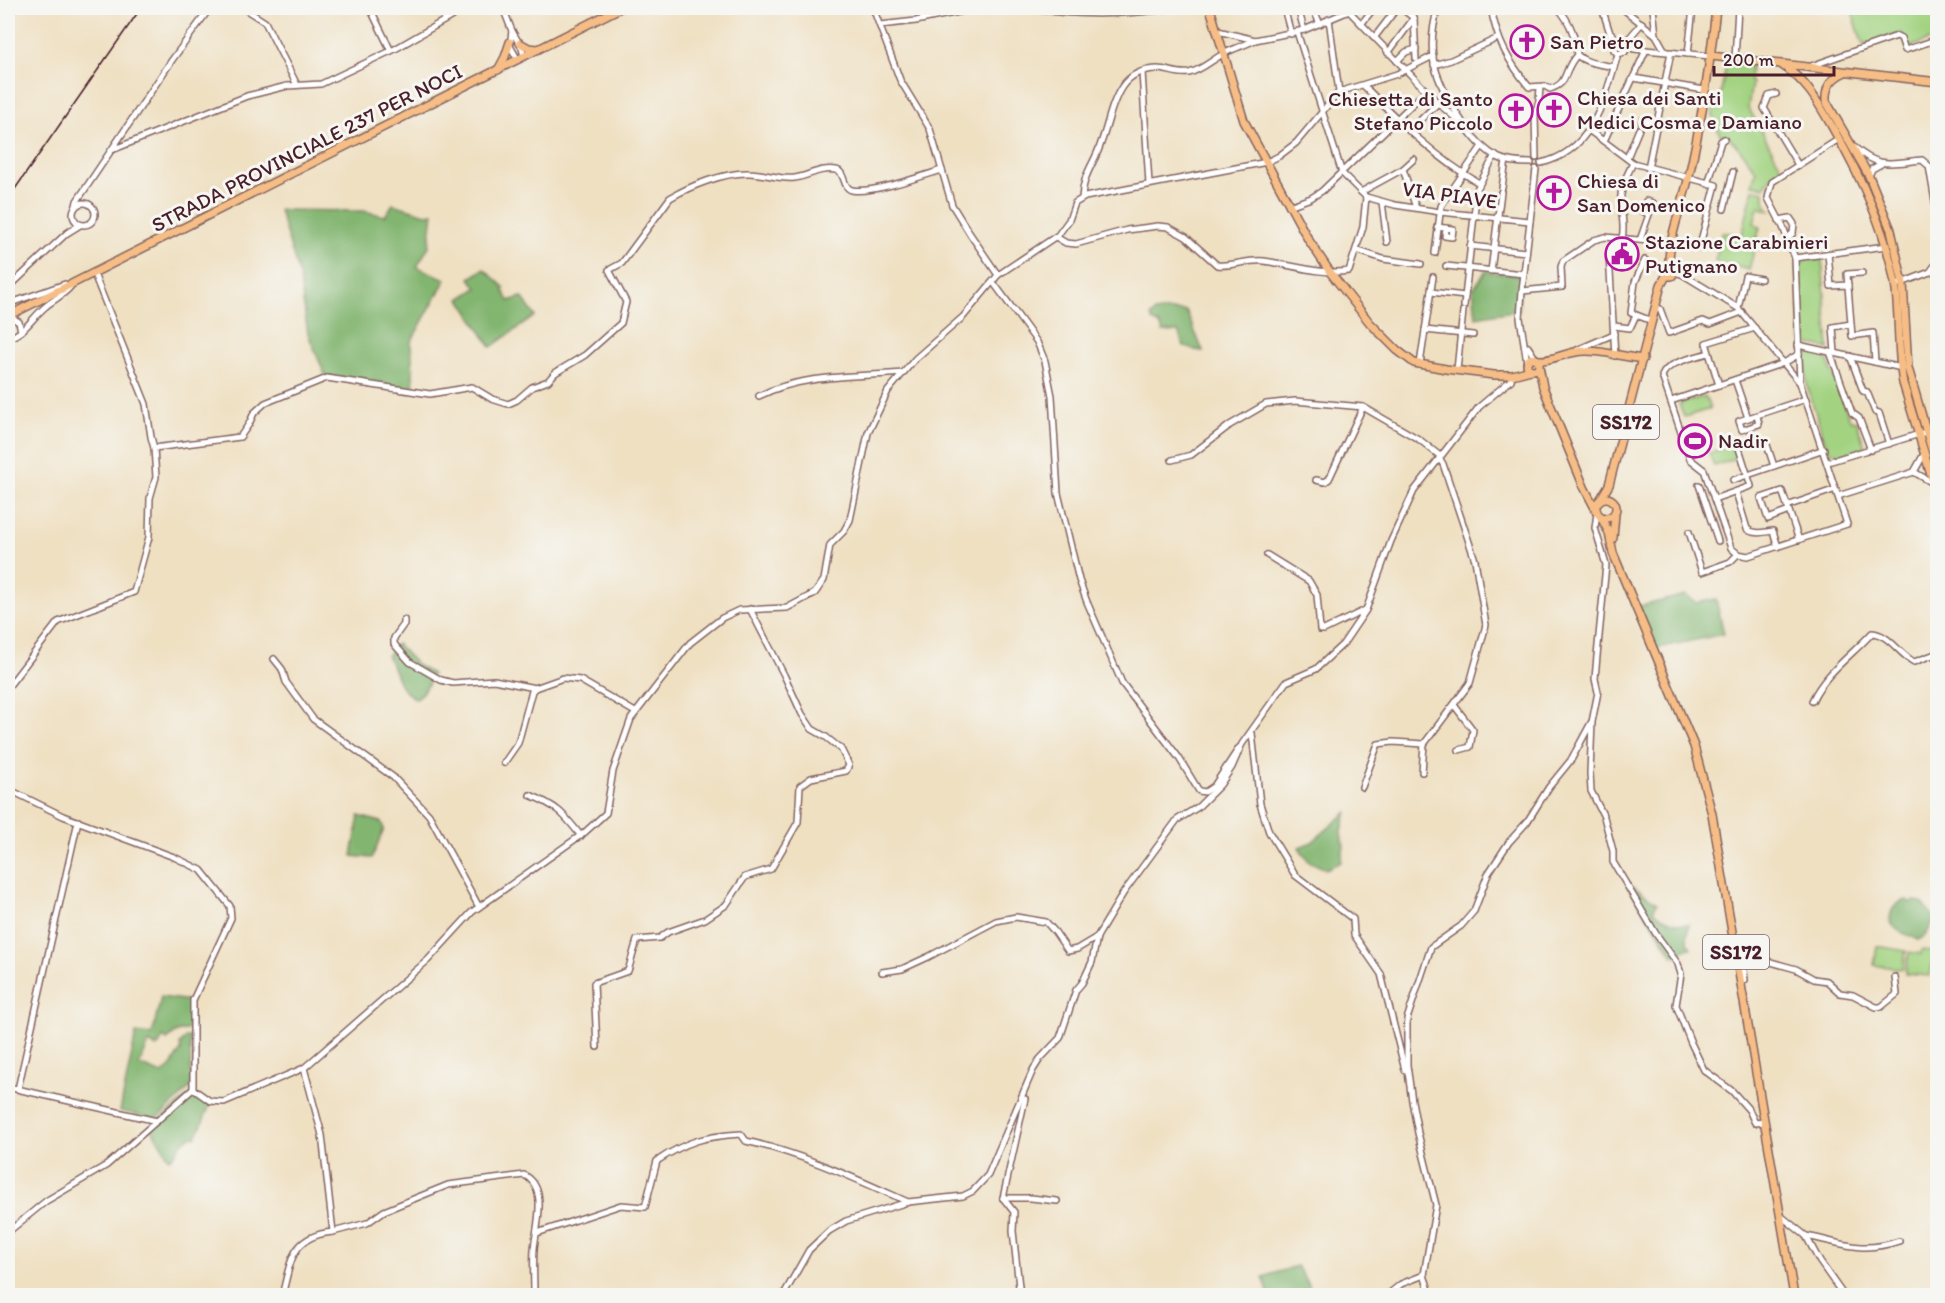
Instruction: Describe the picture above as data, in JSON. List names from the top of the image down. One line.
{"streets":{"main road":["STRADA PROVINCIALE 237 PER NOCI","SS172"],"street":["VIA PIAVE"]},"places":{"church":["San Pietro","Chiesa dei Santi Medici Cosma e Damiano","Chiesetta di Santo Stefano Piccolo","Chiesa di San Domenico"],"public building":["Stazione Carabinieri Putignano"],"sports":["Nadir"]},"scale_bar":"200 m"}
